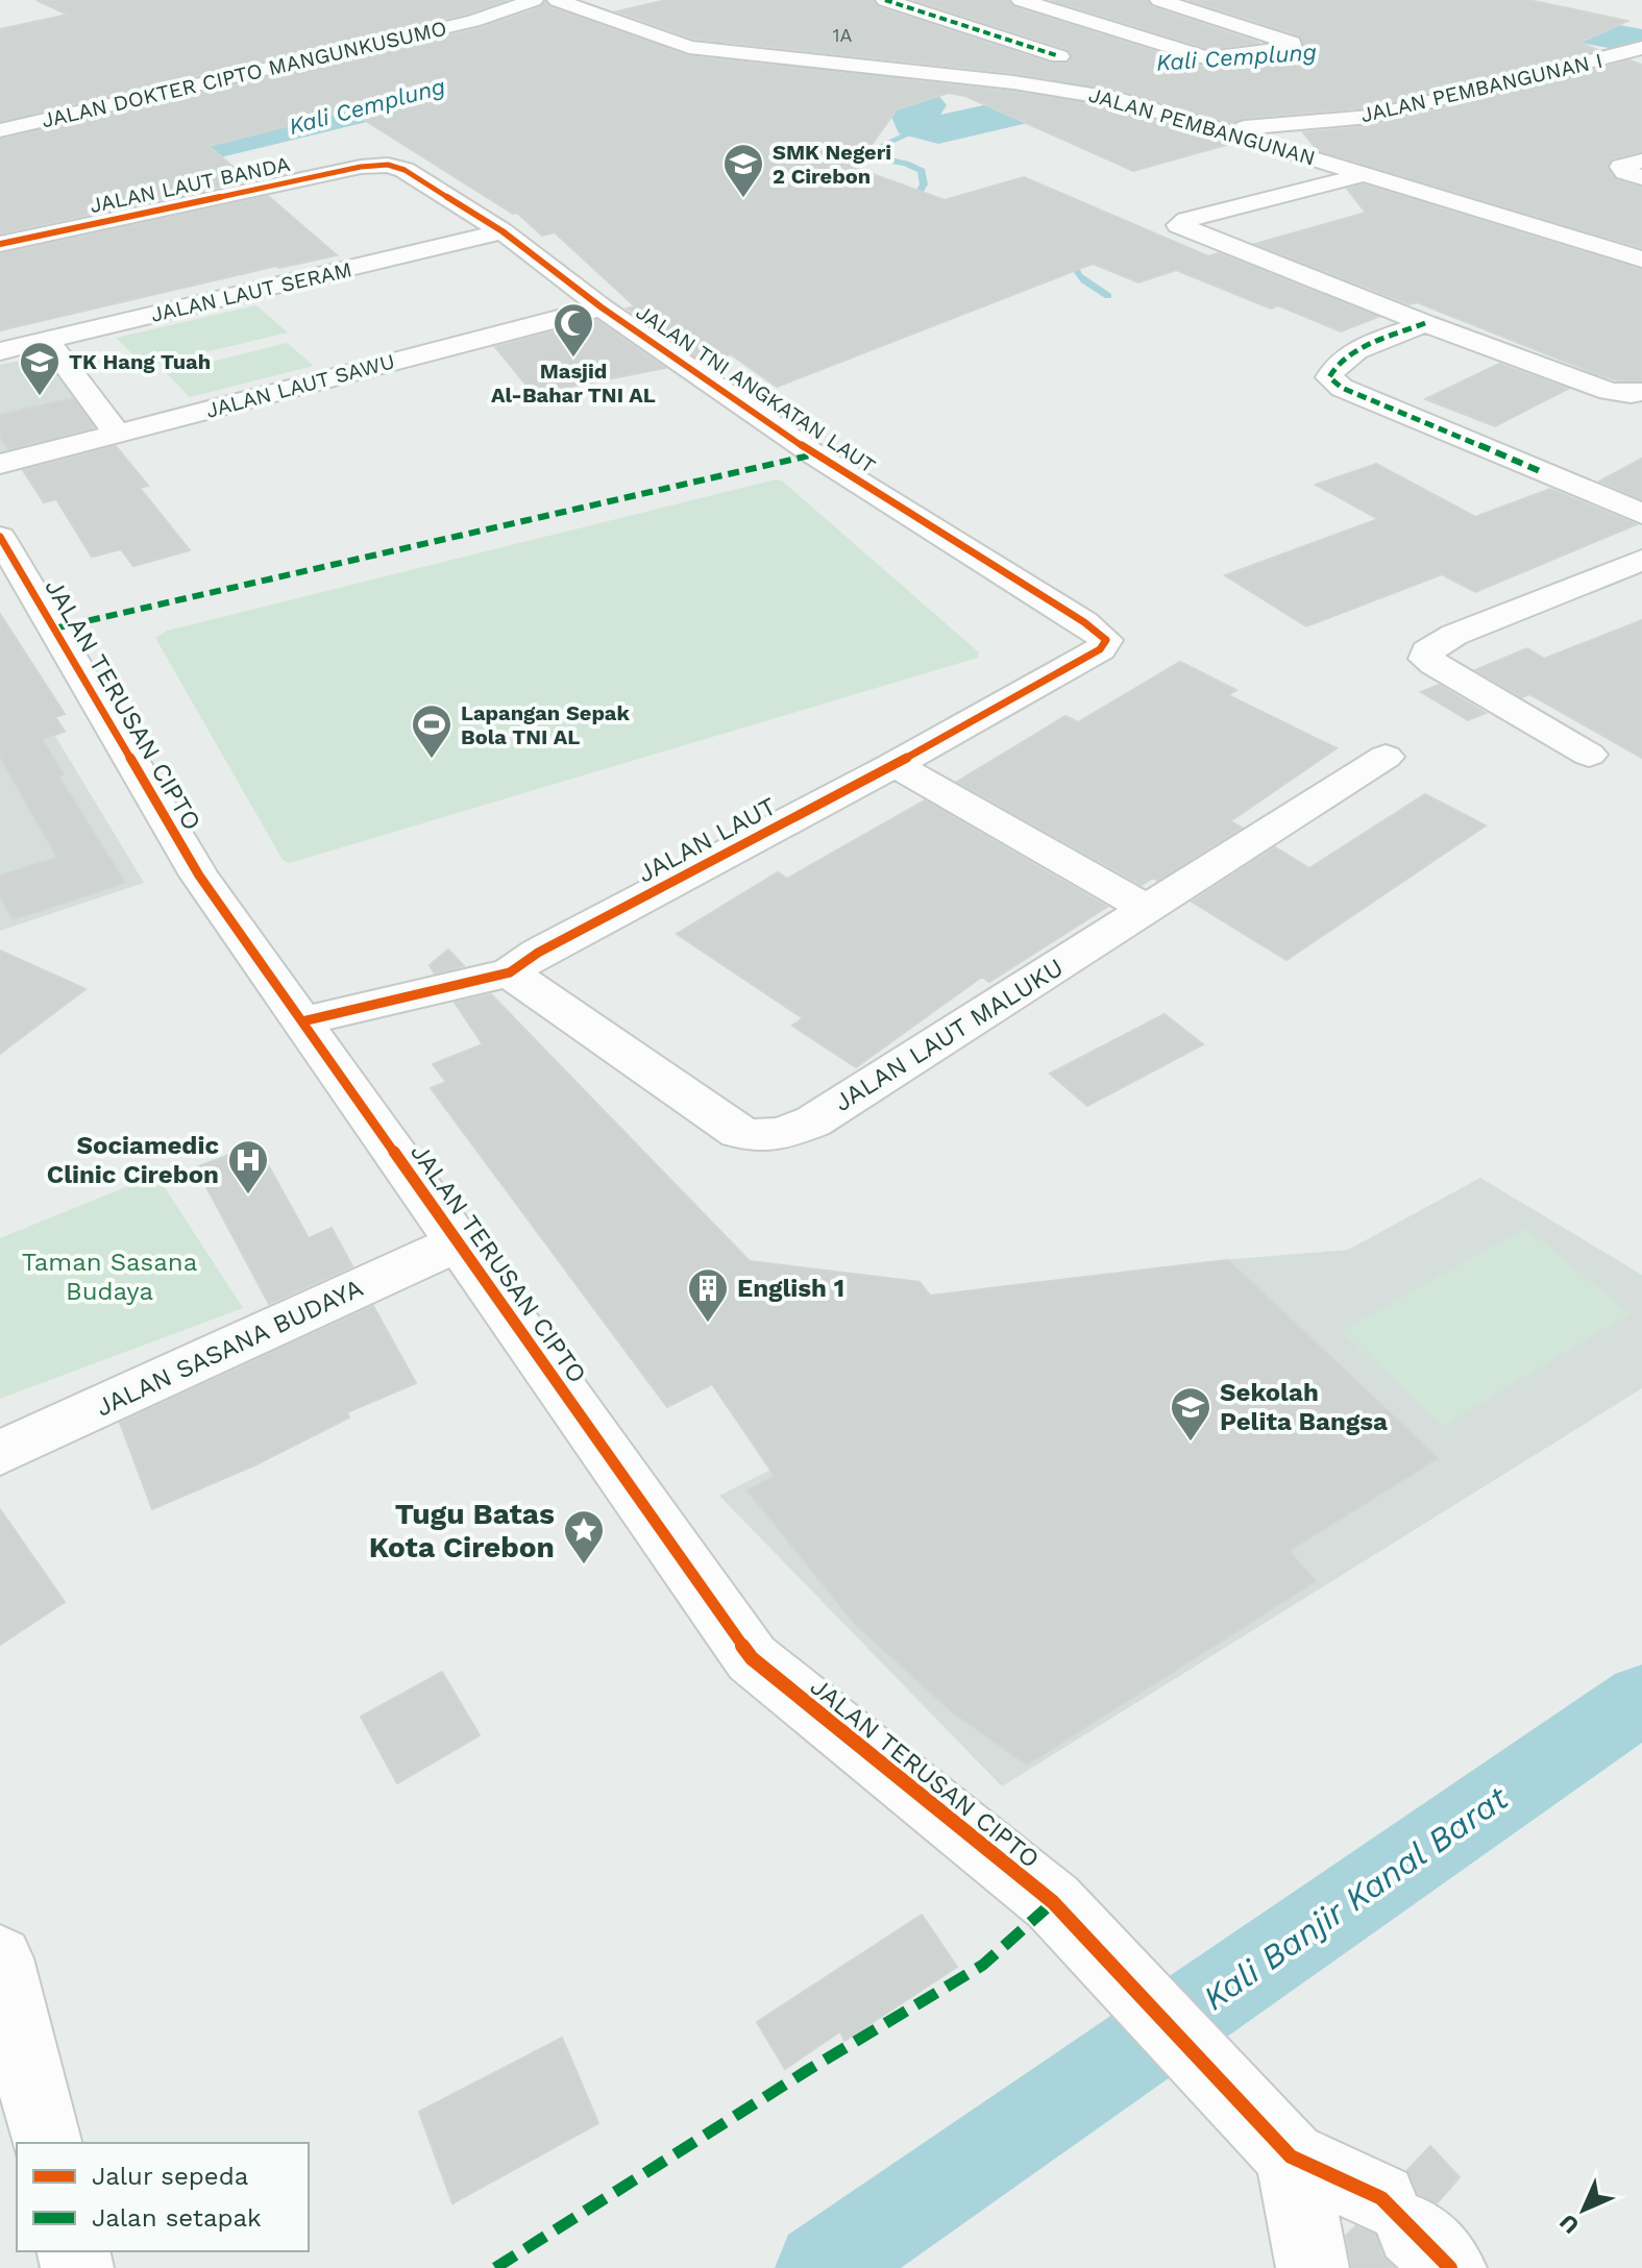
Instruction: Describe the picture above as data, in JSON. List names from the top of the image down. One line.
{"streets":{"street":["JALAN DOKTER CIPTO MANGUNKUSUMO","JALAN PEMBANGUNAN I","JALAN PEMBANGUNAN","JALAN LAUT BANDA","JALAN LAUT SERAM","JALAN LAUT SAWU","JALAN TNI ANGKATAN LAUT","JALAN TERUSAN CIPTO","JALAN LAUT","JALAN LAUT MALUKU","JALAN SASANA BUDAYA"]},"crossings":[["JALAN PEMBANGUNAN I","JALAN PEMBANGUNAN"],["JALAN LAUT BANDA","JALAN TNI ANGKATAN LAUT"],["JALAN LAUT SERAM","JALAN TNI ANGKATAN LAUT"],["JALAN LAUT SAWU","JALAN TNI ANGKATAN LAUT"],["JALAN TNI ANGKATAN LAUT","JALAN LAUT"],["JALAN TERUSAN CIPTO","JALAN LAUT"],["JALAN TERUSAN CIPTO","JALAN SASANA BUDAYA"],["JALAN LAUT","JALAN LAUT MALUKU"]],"water":["Kali Cemplung","Kali Banjir Kanal Barat"],"parks":["Taman Sasana Budaya"],"places":{"school or university":["SMK Negeri 2 Cirebon","TK Hang Tuah","Sekolah Pelita Bangsa"],"mosque":["Masjid Al-Bahar TNI AL"],"sports":["Lapangan Sepak Bola TNI AL"],"hospital":["Sociamedic Clinic Cirebon"],"building":["English 1"],"place":["Tugu Batas Kota Cirebon"]},"house_numbers":["1A"],"legend":["Jalur sepeda","Jalan setapak"],"north":"bottom left"}
